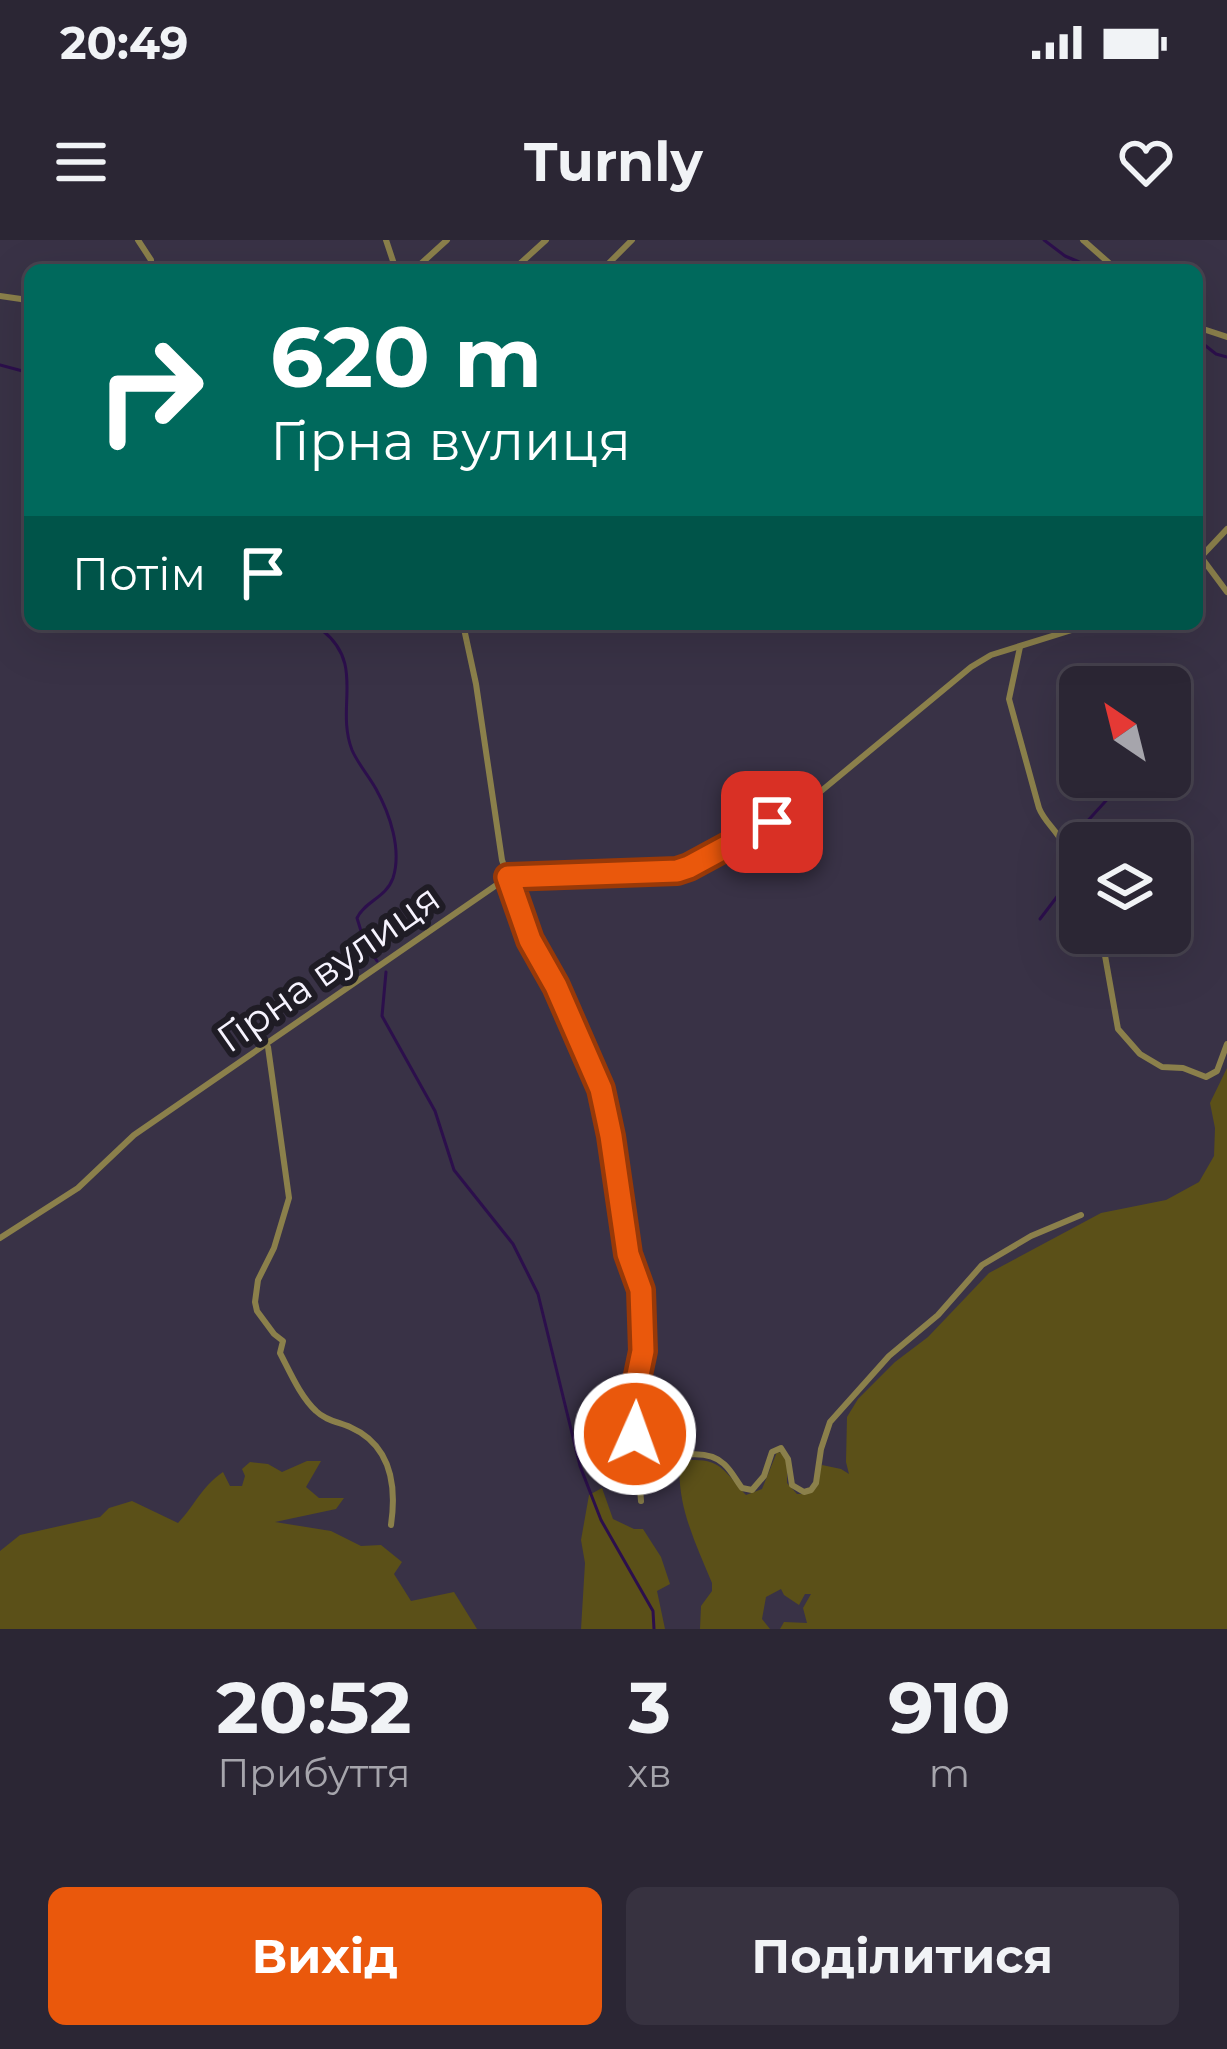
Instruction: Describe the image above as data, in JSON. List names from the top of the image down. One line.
{"streets":{"street":["Гірна вулиця"]},"north":"top left","page":{"status":"20:49","header":"Turnly","turn":["620 m","Гірна вулиця"],"then":"Потім","eta":["20:52","Прибуття","3","хв","910","m"],"buttons":["Вихід","Поділитися"]}}
